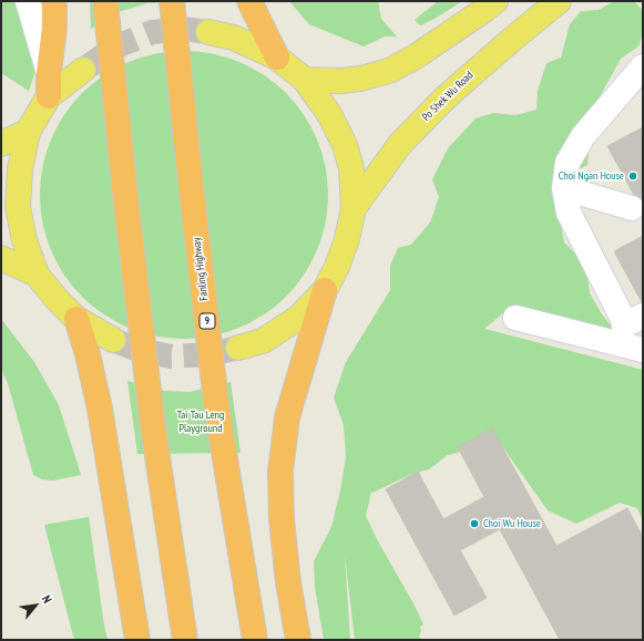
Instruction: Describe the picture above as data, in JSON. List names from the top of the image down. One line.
{"streets":{"highway":["Fanling Highway","9"],"main road":["Po Shek Wu Road"]},"parks":["Tai Tau Leng Playground"],"places":["Choi Ngan House","Choi Wu House"],"north":"top right"}
